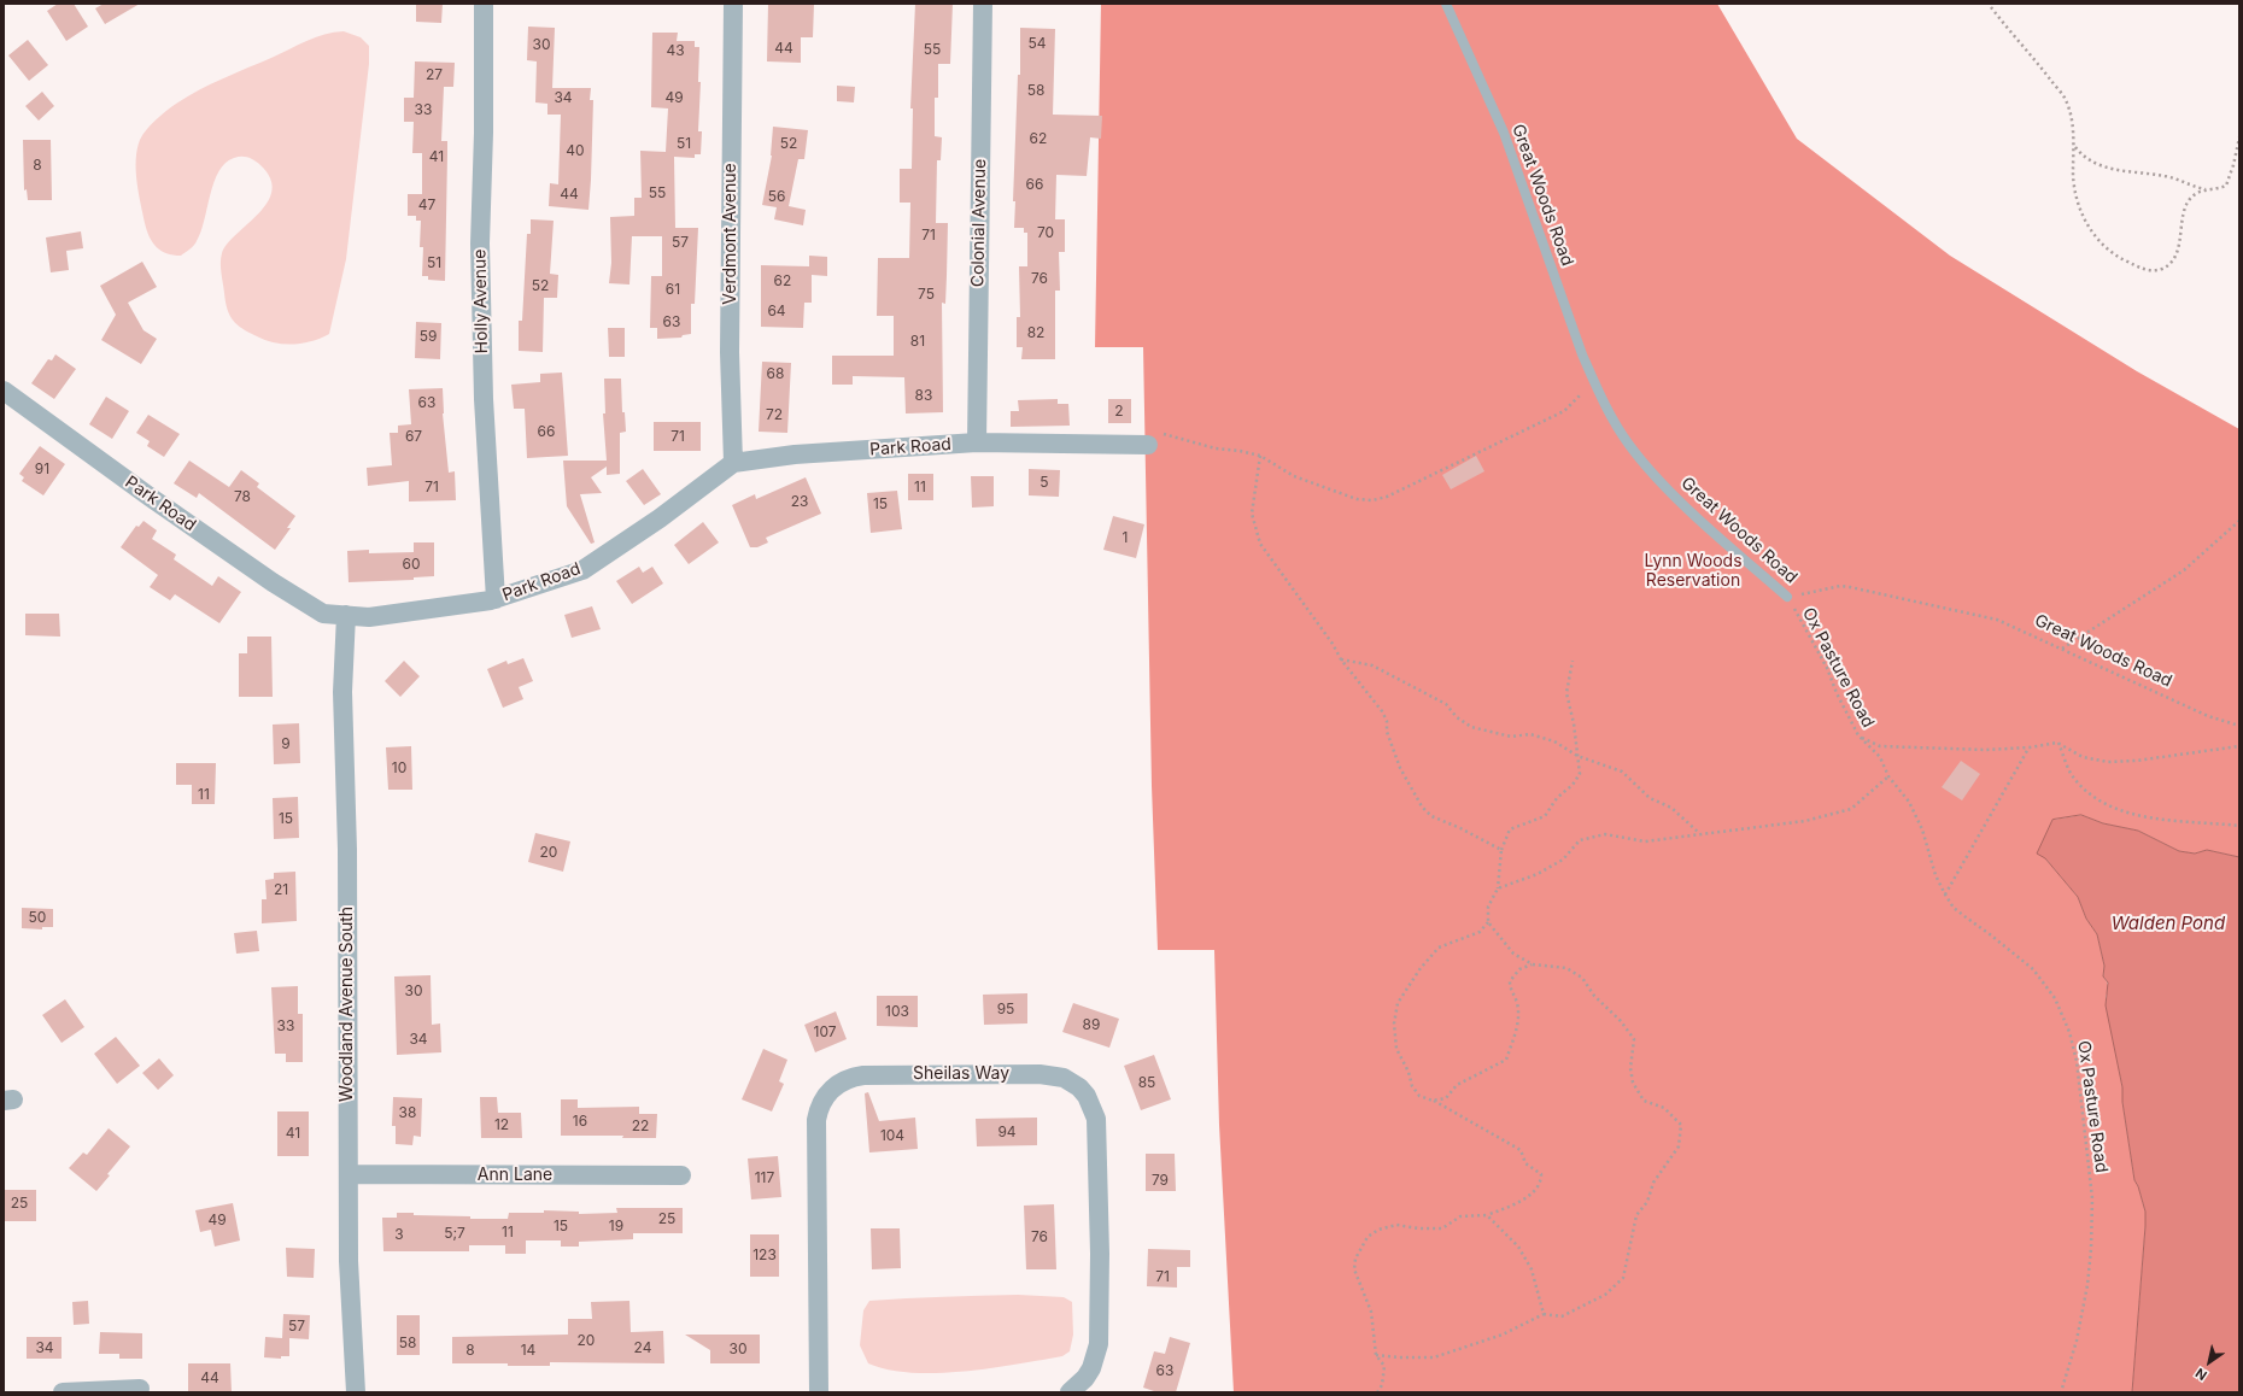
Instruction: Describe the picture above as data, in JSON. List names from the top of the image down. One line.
{"streets":{"street":["Colonial Avenue","Verdmont Avenue","Holly Avenue","Park Road","Woodland Avenue South","Sheilas Way","Ann Lane"],"lane":["Great Woods Road"],"path":["Ox Pasture Road"]},"crossings":[["Great Woods Road","Ox Pasture Road"],["Colonial Avenue","Park Road"],["Verdmont Avenue","Park Road"],["Holly Avenue","Park Road"],["Park Road","Woodland Avenue South"],["Woodland Avenue South","Ann Lane"]],"water":["Walden Pond"],"parks":["Lynn Woods Reservation"],"house_numbers":["54","30","44","55","43","27","58","34","49","33","62","51","52","40","41","8","66","55","44","56","47","70","71","57","51","76","62","52","61","75","64","63","82","59","81","68","83","63","2","72","66","67","71","91","5","71","11","78","23","15","1","60","9","10","11","15","20","21","50","30","95","103","89","33","107","34","85","38","16","12","22","94","41","104","117","79","25","25","49","15","19","11","5;7","3","76","123","71","57","20","58","34","24","30","8","14","63","44"],"north":"bottom left"}
